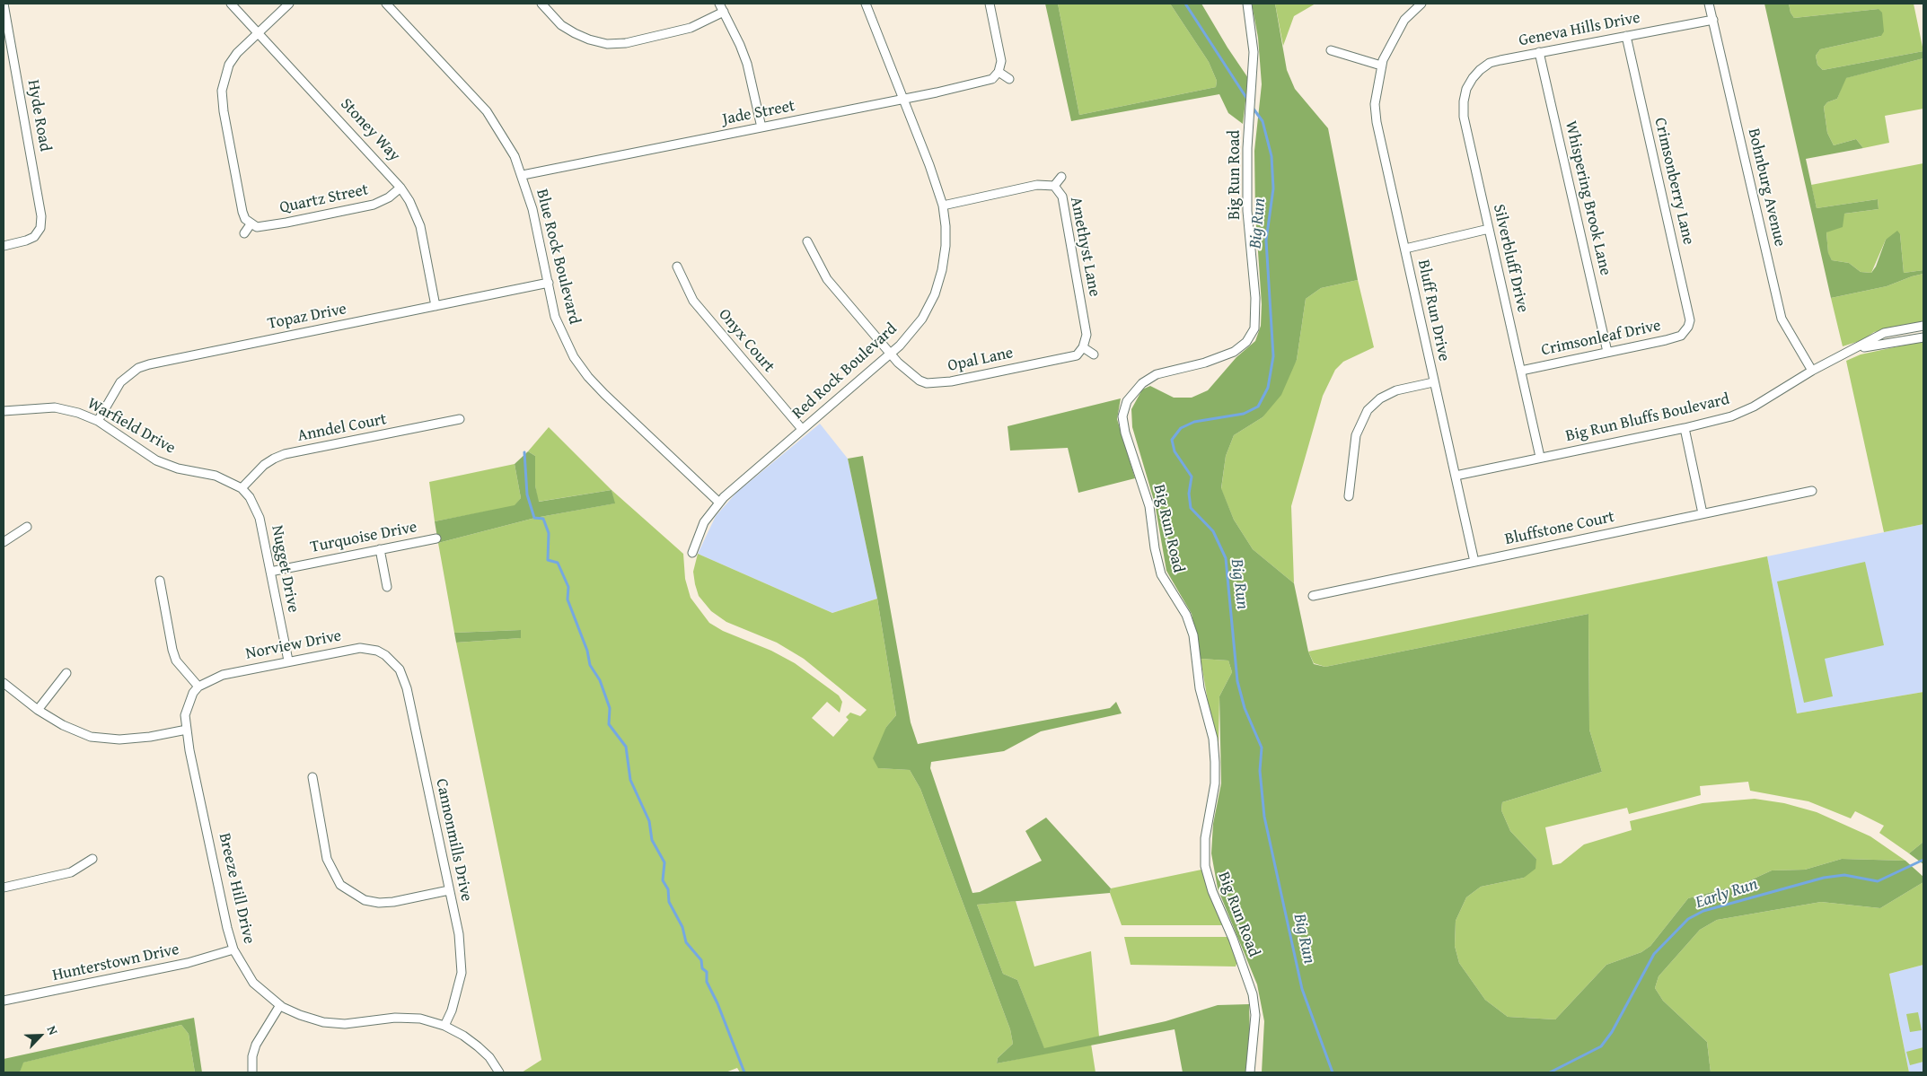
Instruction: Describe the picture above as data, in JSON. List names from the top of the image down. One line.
{"streets":{"street":["Geneva Hills Drive","Jade Street","Hyde Road","Stoney Way","Big Run Road","Crimsonberry Lane","Bohnburg Avenue","Whispering Brook Lane","Quartz Street","Amethyst Lane","Blue Rock Boulevard","Silverbluff Drive","Bluff Run Drive","Topaz Drive","Crimsonleaf Drive","Onyx Court","Opal Lane","Red Rock Boulevard","Big Run Bluffs Boulevard","Warfield Drive","Anndel Court","Bluffstone Court","Turquoise Drive","Nugget Drive","Norview Drive","Cannonmills Drive","Breeze Hill Drive","Hunterstown Drive"]},"crossings":[["Geneva Hills Drive","Crimsonberry Lane"],["Geneva Hills Drive","Bohnburg Avenue"],["Geneva Hills Drive","Whispering Brook Lane"],["Geneva Hills Drive","Silverbluff Drive"],["Jade Street","Blue Rock Boulevard"],["Jade Street","Red Rock Boulevard"],["Stoney Way","Quartz Street"],["Stoney Way","Topaz Drive"],["Crimsonberry Lane","Crimsonleaf Drive"],["Bohnburg Avenue","Big Run Bluffs Boulevard"],["Whispering Brook Lane","Crimsonleaf Drive"],["Amethyst Lane","Opal Lane"],["Amethyst Lane","Red Rock Boulevard"],["Blue Rock Boulevard","Topaz Drive"],["Blue Rock Boulevard","Red Rock Boulevard"],["Silverbluff Drive","Crimsonleaf Drive"],["Silverbluff Drive","Big Run Bluffs Boulevard"],["Bluff Run Drive","Big Run Bluffs Boulevard"],["Bluff Run Drive","Bluffstone Court"],["Topaz Drive","Warfield Drive"],["Onyx Court","Red Rock Boulevard"],["Opal Lane","Red Rock Boulevard"],["Warfield Drive","Anndel Court"],["Warfield Drive","Nugget Drive"],["Anndel Court","Nugget Drive"],["Turquoise Drive","Nugget Drive"],["Nugget Drive","Norview Drive"],["Norview Drive","Cannonmills Drive"],["Norview Drive","Breeze Hill Drive"],["Cannonmills Drive","Breeze Hill Drive"],["Breeze Hill Drive","Hunterstown Drive"]],"water":["Big Run","Early Run"],"north":"top right"}
